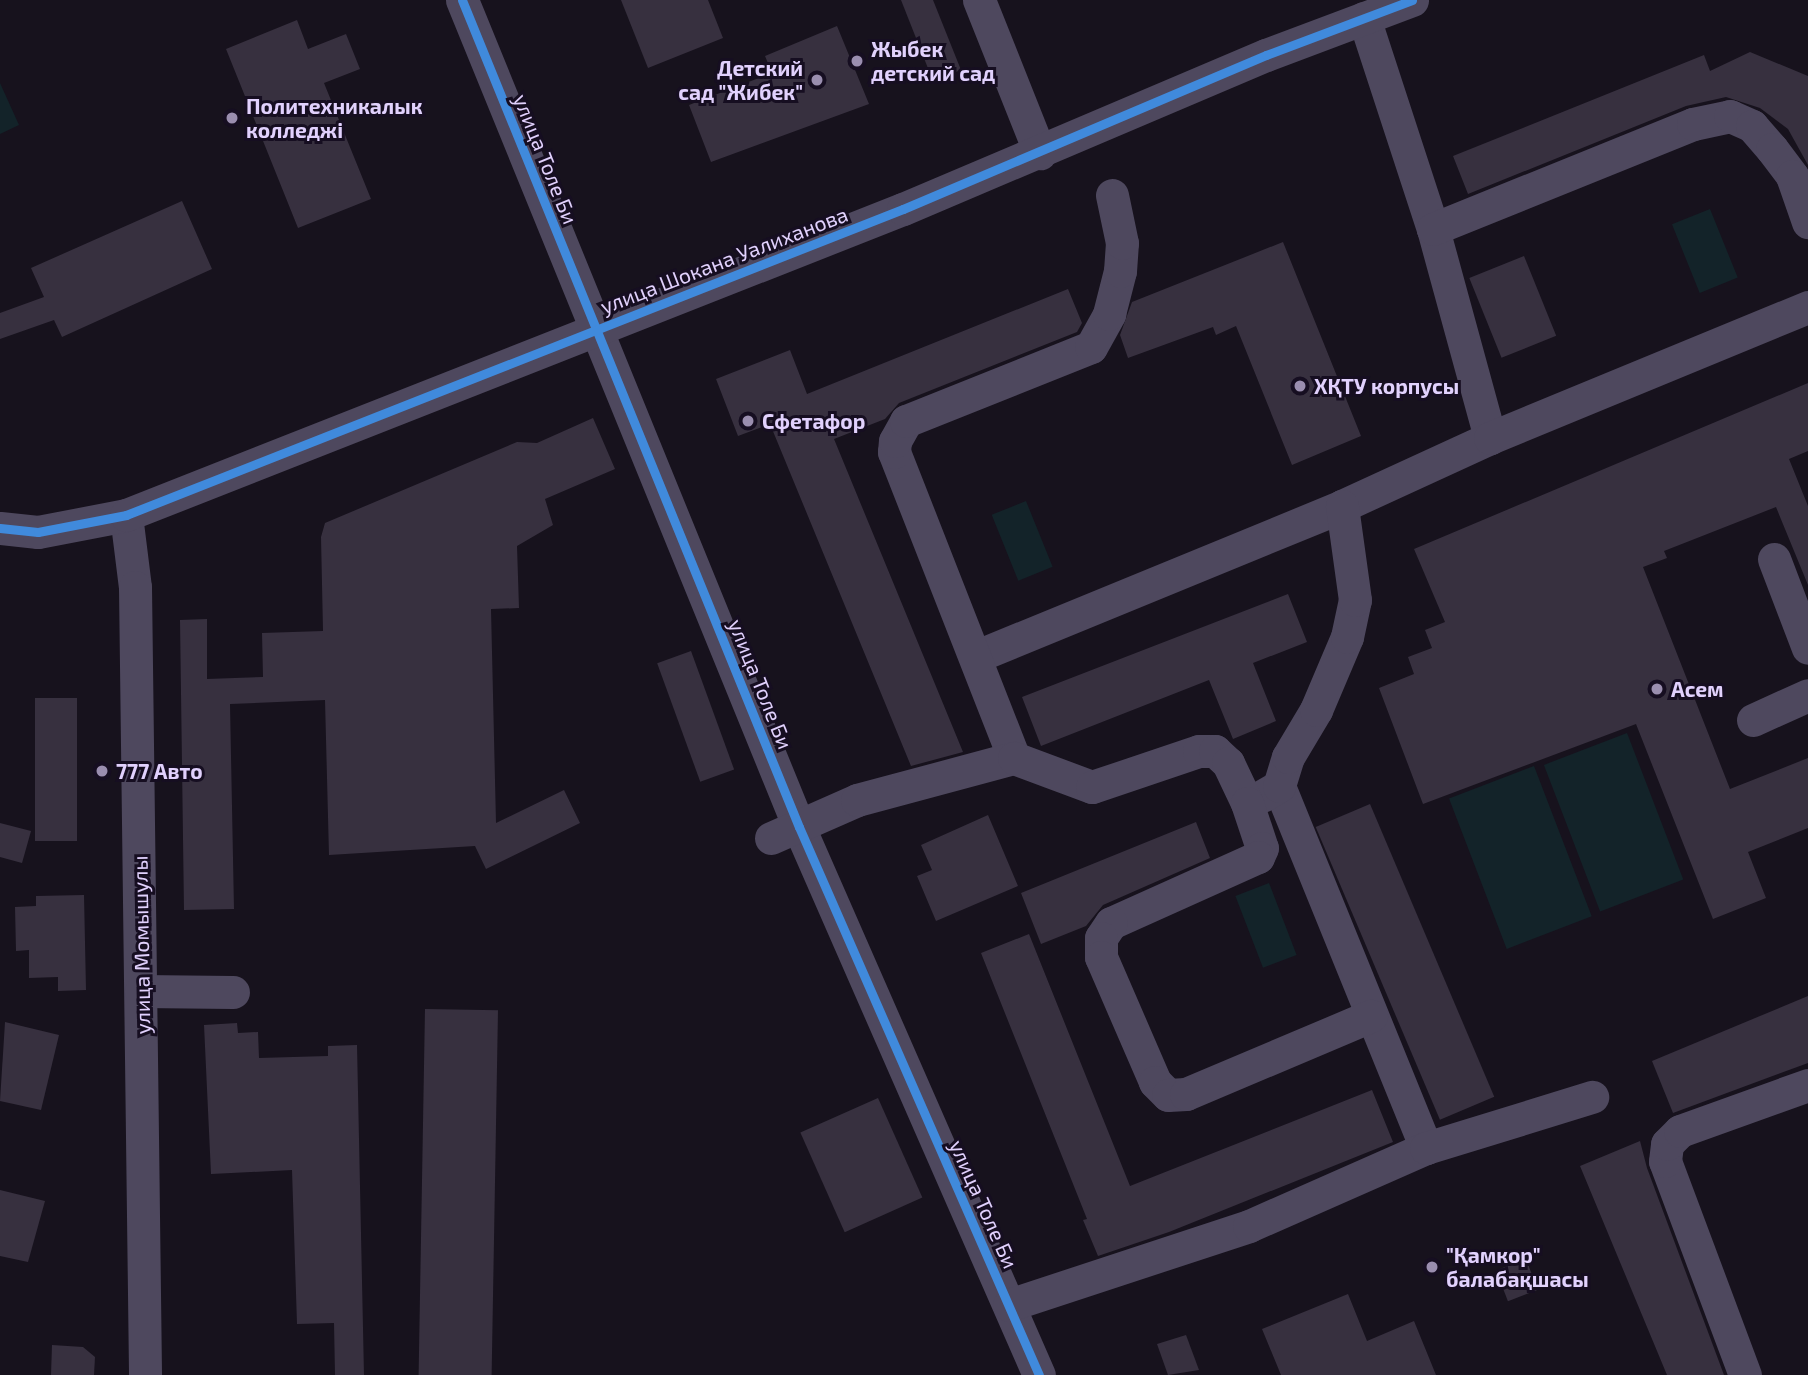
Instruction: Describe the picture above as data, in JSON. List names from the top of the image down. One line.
{"streets":{"street":["улица Толе Би","улица Шокана Уалиханова","улица Момышулы"]},"crossings":[["улица Толе Би","улица Шокана Уалиханова"],["улица Шокана Уалиханова","улица Момышулы"]],"places":["Жыбек детский сад","Детский сад \"Жибек\"","Политехникалык колледжі","ХҚТУ корпусы","Сфетафор","Асем","777 Авто","\"Қамкор\" балабақшасы"]}
